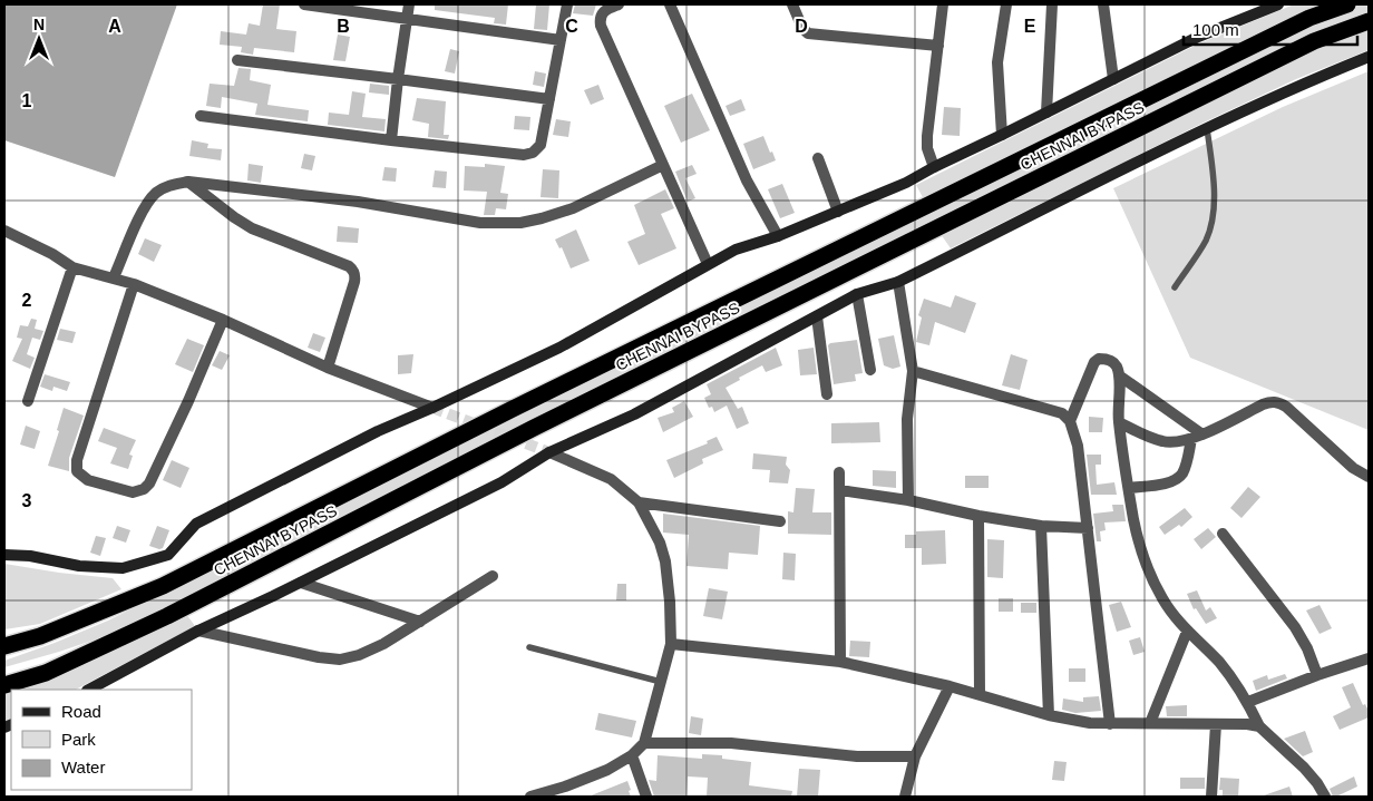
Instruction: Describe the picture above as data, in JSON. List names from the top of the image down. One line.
{"streets":{"highway":["CHENNAI BYPASS"]},"legend":["Road","Park","Water"],"scale_bar":"100 m","north":"top","grid":{"columns":["A","B","C","D","E"],"rows":["1","2","3"]}}
